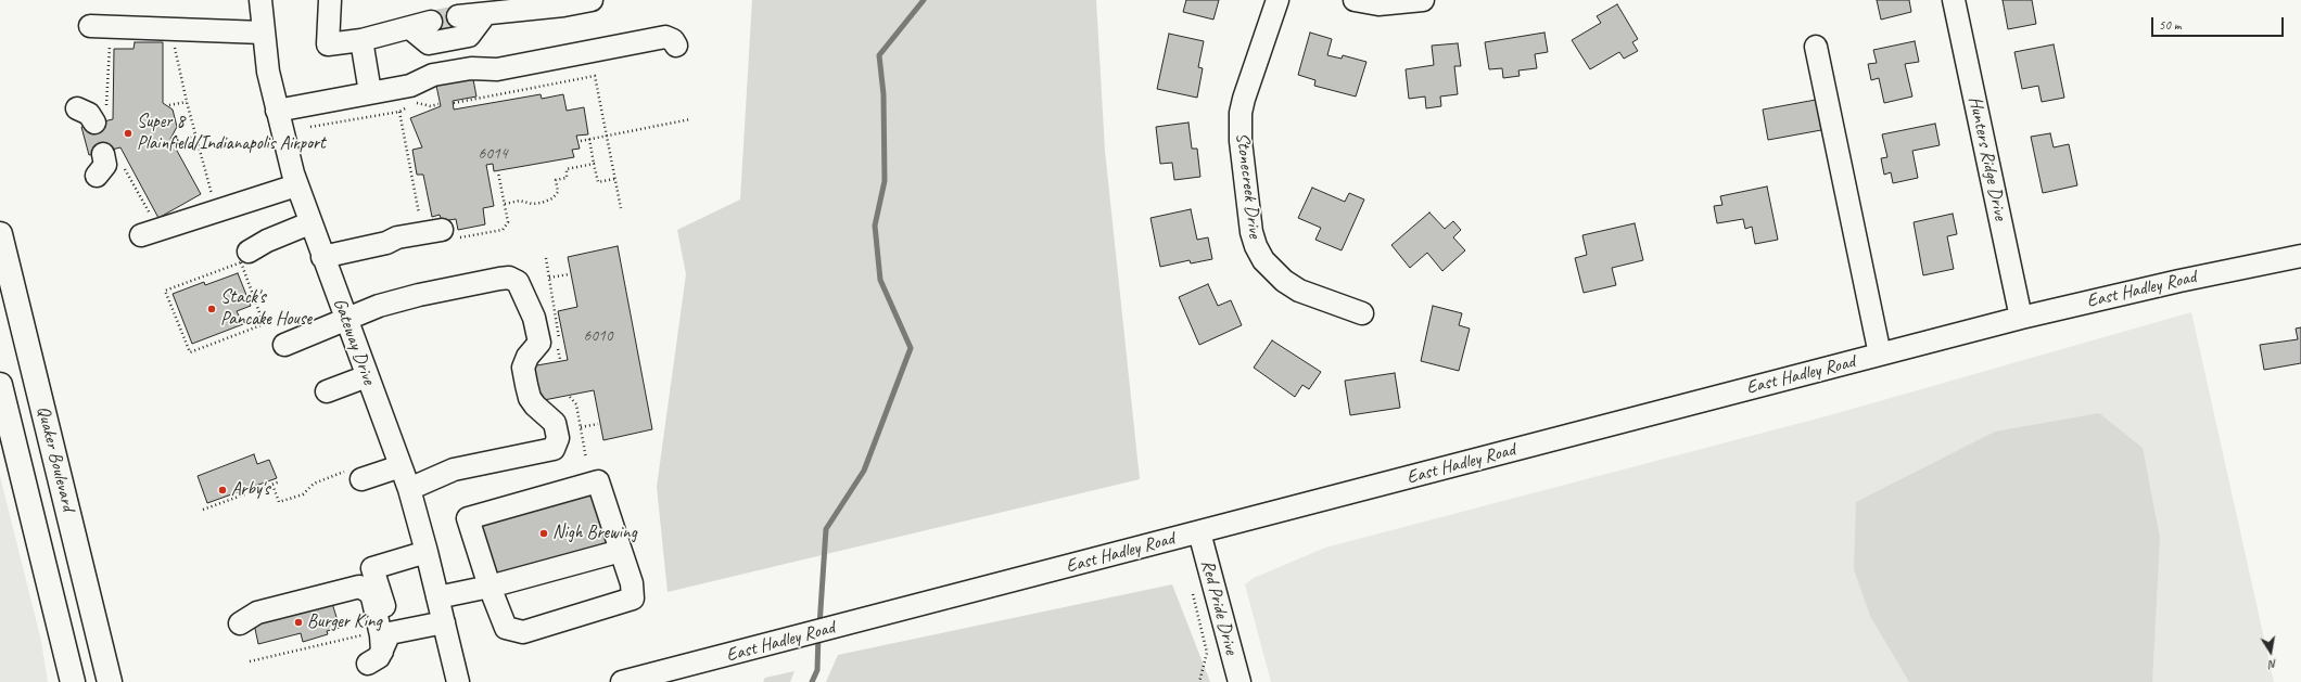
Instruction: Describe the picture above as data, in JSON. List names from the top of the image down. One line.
{"streets":{"main road":["Quaker Boulevard"],"street":["Hunters Ridge Drive","Stonecreek Drive","East Hadley Road","Gateway Drive","Red Pride Drive"]},"crossings":[["Hunters Ridge Drive","East Hadley Road"],["East Hadley Road","Red Pride Drive"]],"places":["Super 8 Plainfield/Indianapolis Airport","Stack's Pancake House","Arby's","Nigh Brewing","Burger King"],"house_numbers":["6014","6010"],"scale_bar":"50 m","north":"bottom"}
